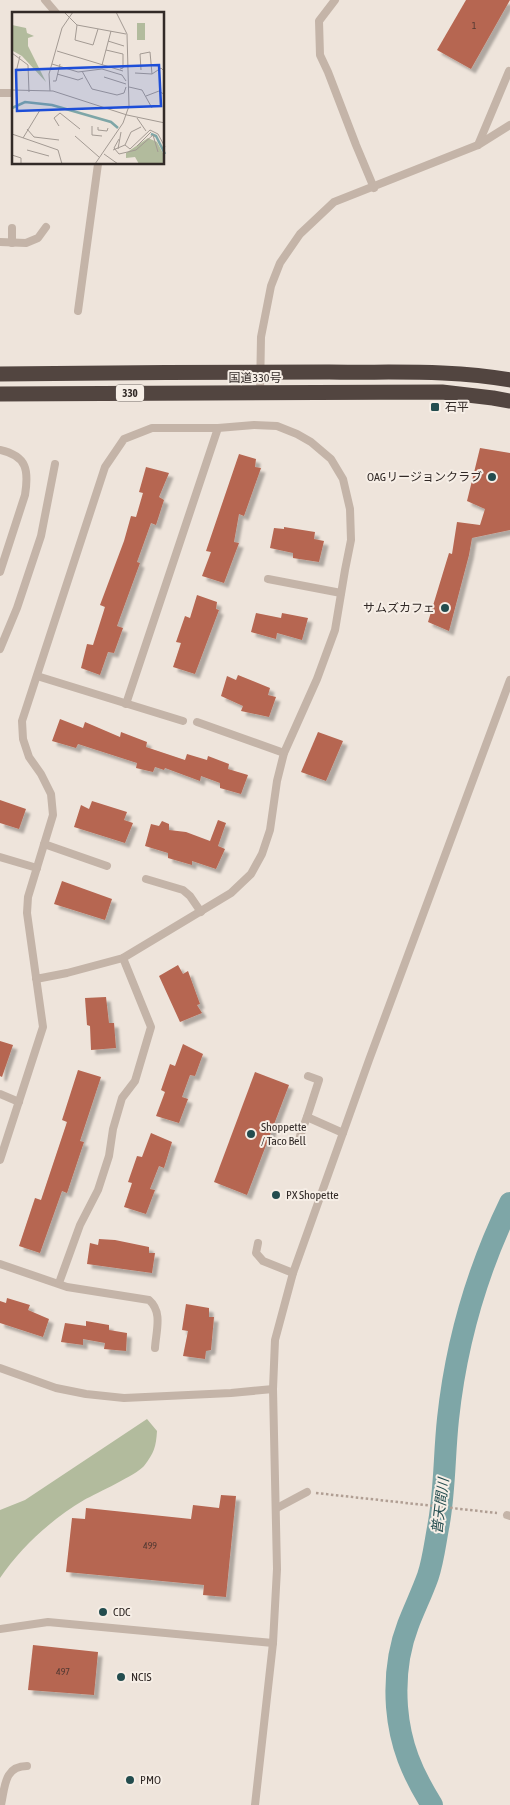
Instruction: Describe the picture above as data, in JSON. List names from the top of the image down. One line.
{"streets":{"highway":["国道330号","330"]},"water":["普天間川"],"places":{"transit":["石平"],"other":["OAGリージョンクラブ","サムズカフェ","Shoppette / Taco Bell","PX Shopette","CDC","NCIS","PMO"]},"house_numbers":["1","499","497"]}
